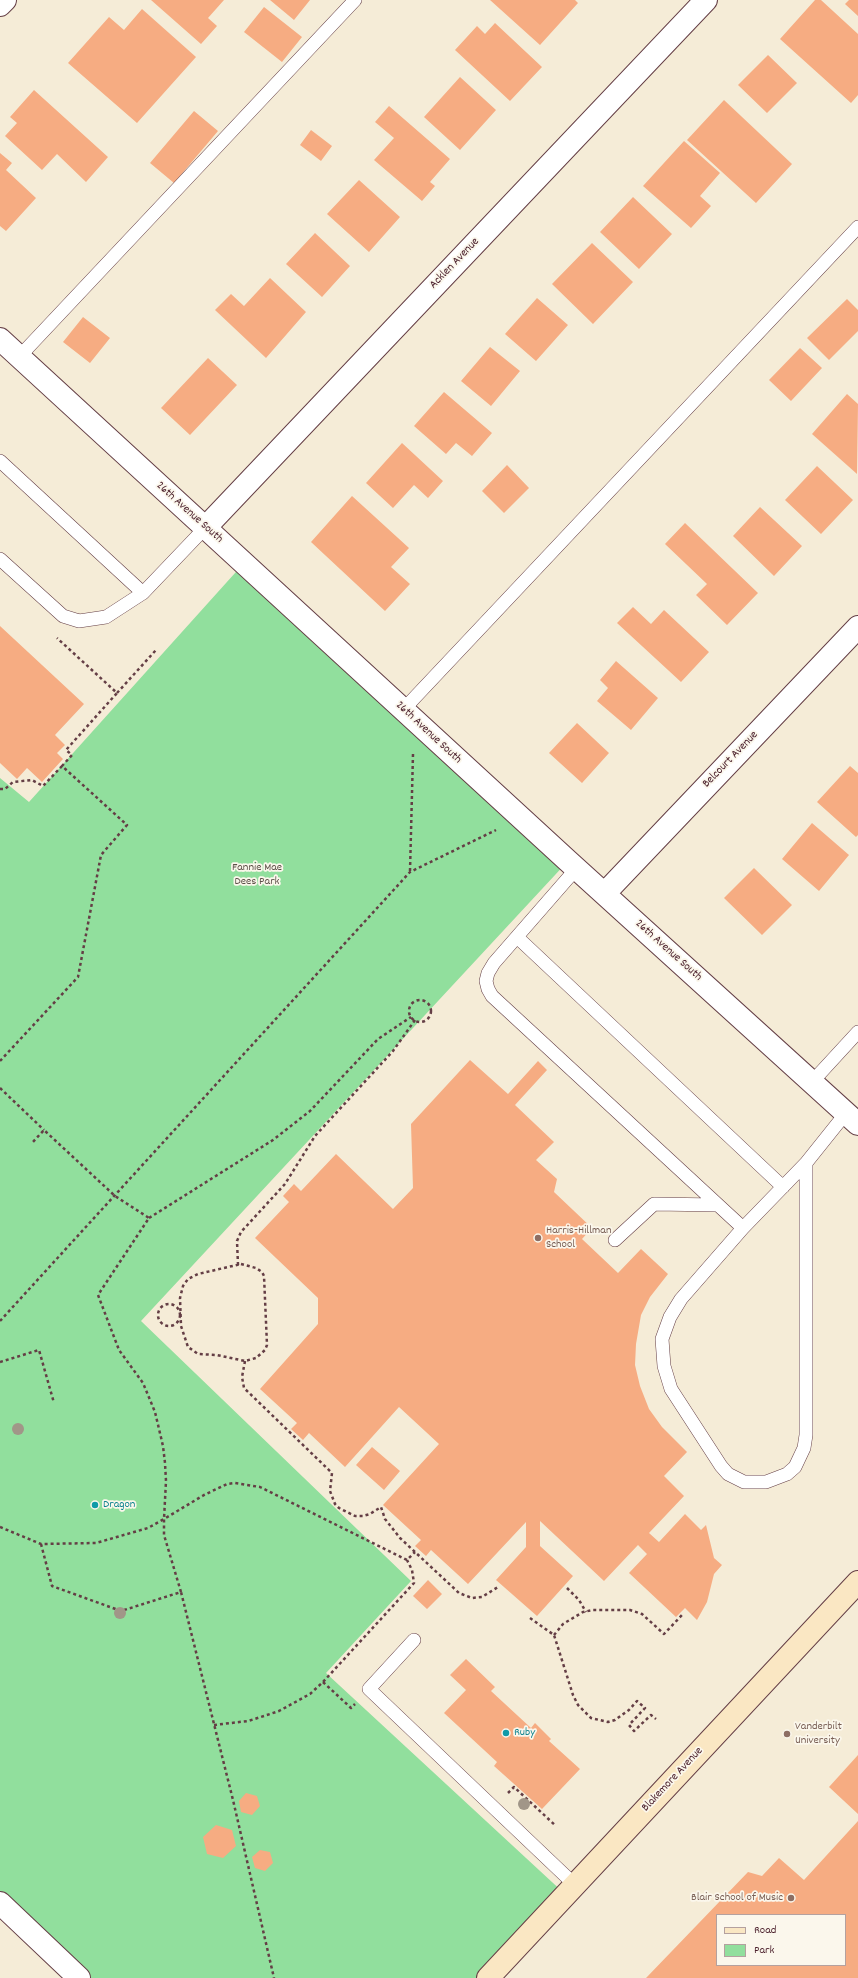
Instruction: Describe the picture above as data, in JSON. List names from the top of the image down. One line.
{"streets":{"main road":["Blakemore Avenue"],"street":["Acklen Avenue","26th Avenue South","Belcourt Avenue"]},"crossings":[["Acklen Avenue","26th Avenue South"],["26th Avenue South","Belcourt Avenue"]],"parks":["Fannie Mae Dees Park"],"places":["Harris-Hillman School","Dragon","Ruby","Vanderbilt University","Blair School of Music"],"legend":["Road","Park"]}
